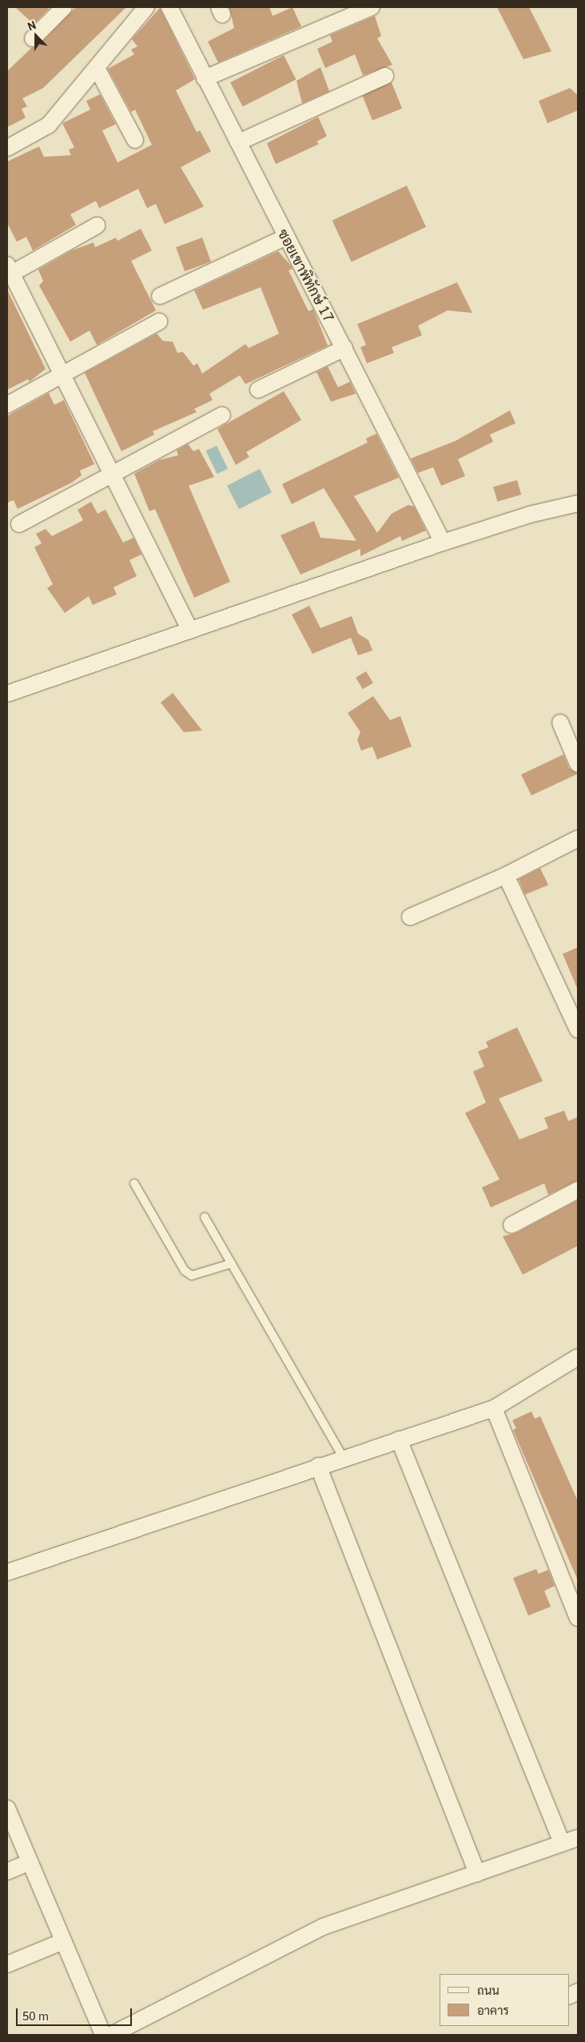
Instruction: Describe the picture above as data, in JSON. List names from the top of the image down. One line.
{"streets":{"street":["ซอยเขาพิทักษ์ 17"]},"legend":["ถนน","อาคาร"],"scale_bar":"50 m","north":"top"}
